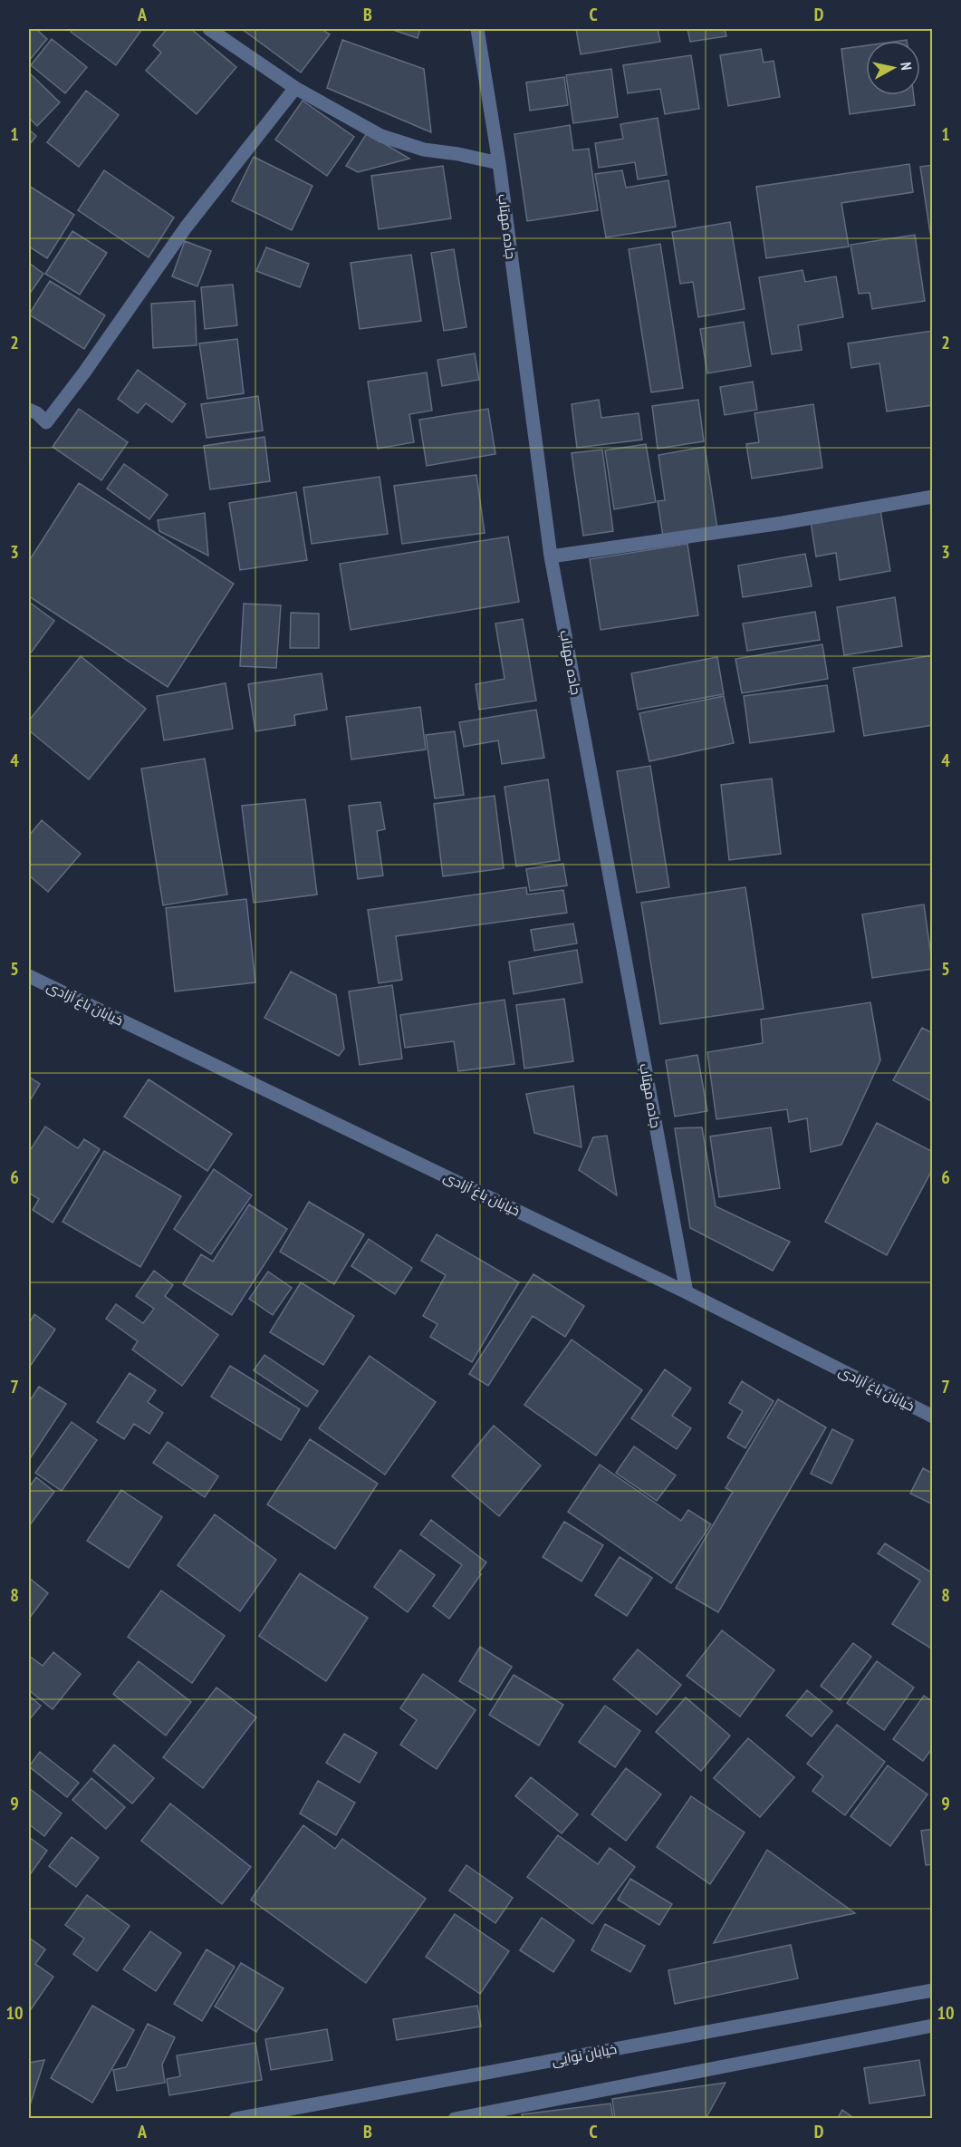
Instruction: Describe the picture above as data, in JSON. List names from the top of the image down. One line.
{"streets":{"street":["جاده مهتاب","خیابان باغ آزادی","خیابان نوایی"]},"crossings":[["جاده مهتاب","خیابان باغ آزادی"]],"north":"right","grid":{"columns":["A","B","C","D"],"rows":["1","2","3","4","5","6","7","8","9","10"]}}
